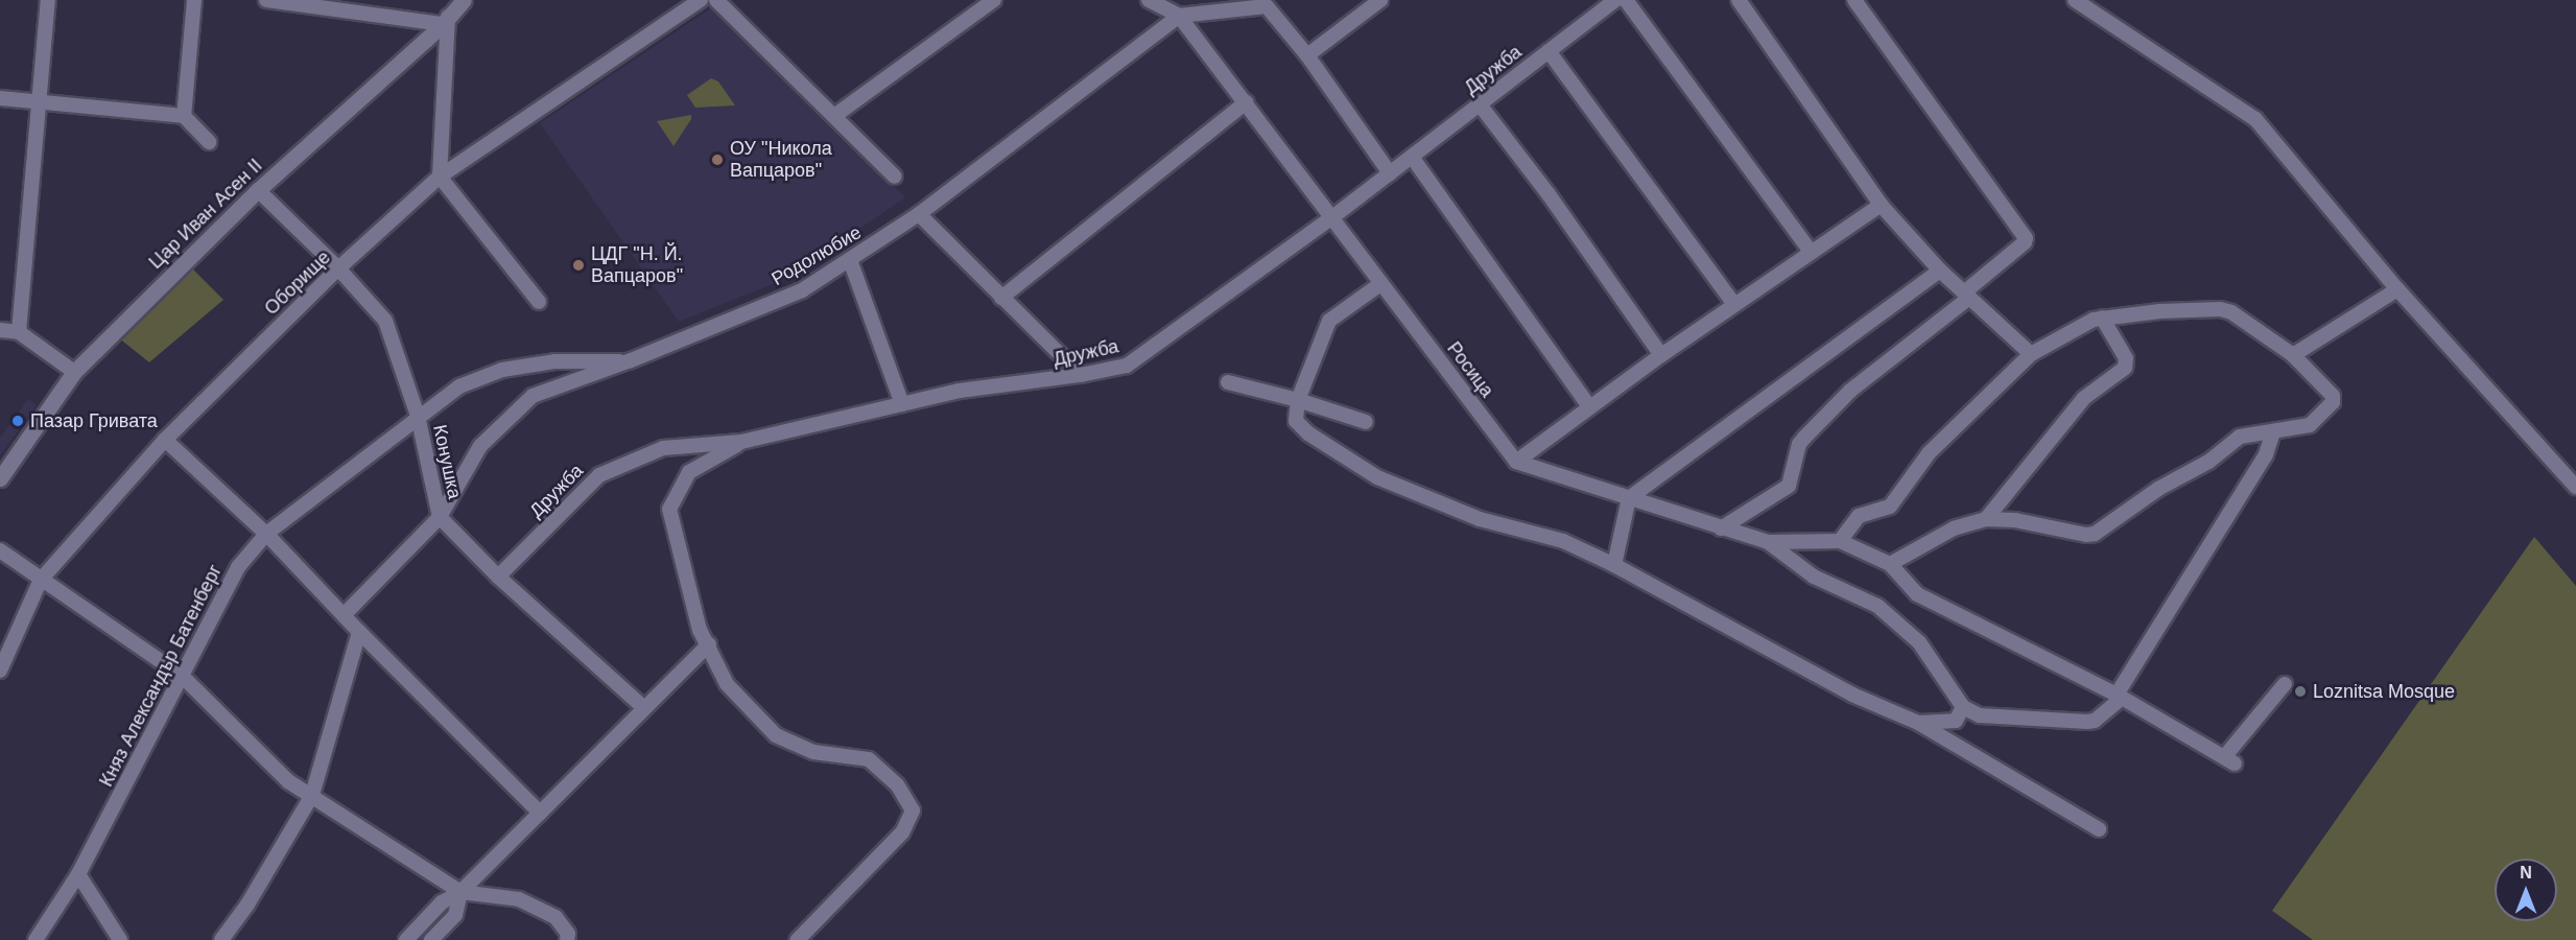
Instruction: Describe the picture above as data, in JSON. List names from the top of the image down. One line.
{"streets":{"street":["Дружба","Цар Иван Асен II","Родолюбие","Оборище","Росица","Конушка","Княз Александър Батенберг"]},"crossings":[["Дружба","Росица"],["Дружба","Конушка"],["Цар Иван Асен II","Конушка"],["Родолюбие","Росица"],["Родолюбие","Конушка"],["Родолюбие","Княз Александър Батенберг"],["Оборище","Конушка"],["Конушка","Княз Александър Батенберг"]],"places":["ОУ \"Никола Вапцаров\"","ЦДГ \"Н. Й. Вапцаров\"","Пазар Гривата","Loznitsa Mosque"],"north":"top"}
